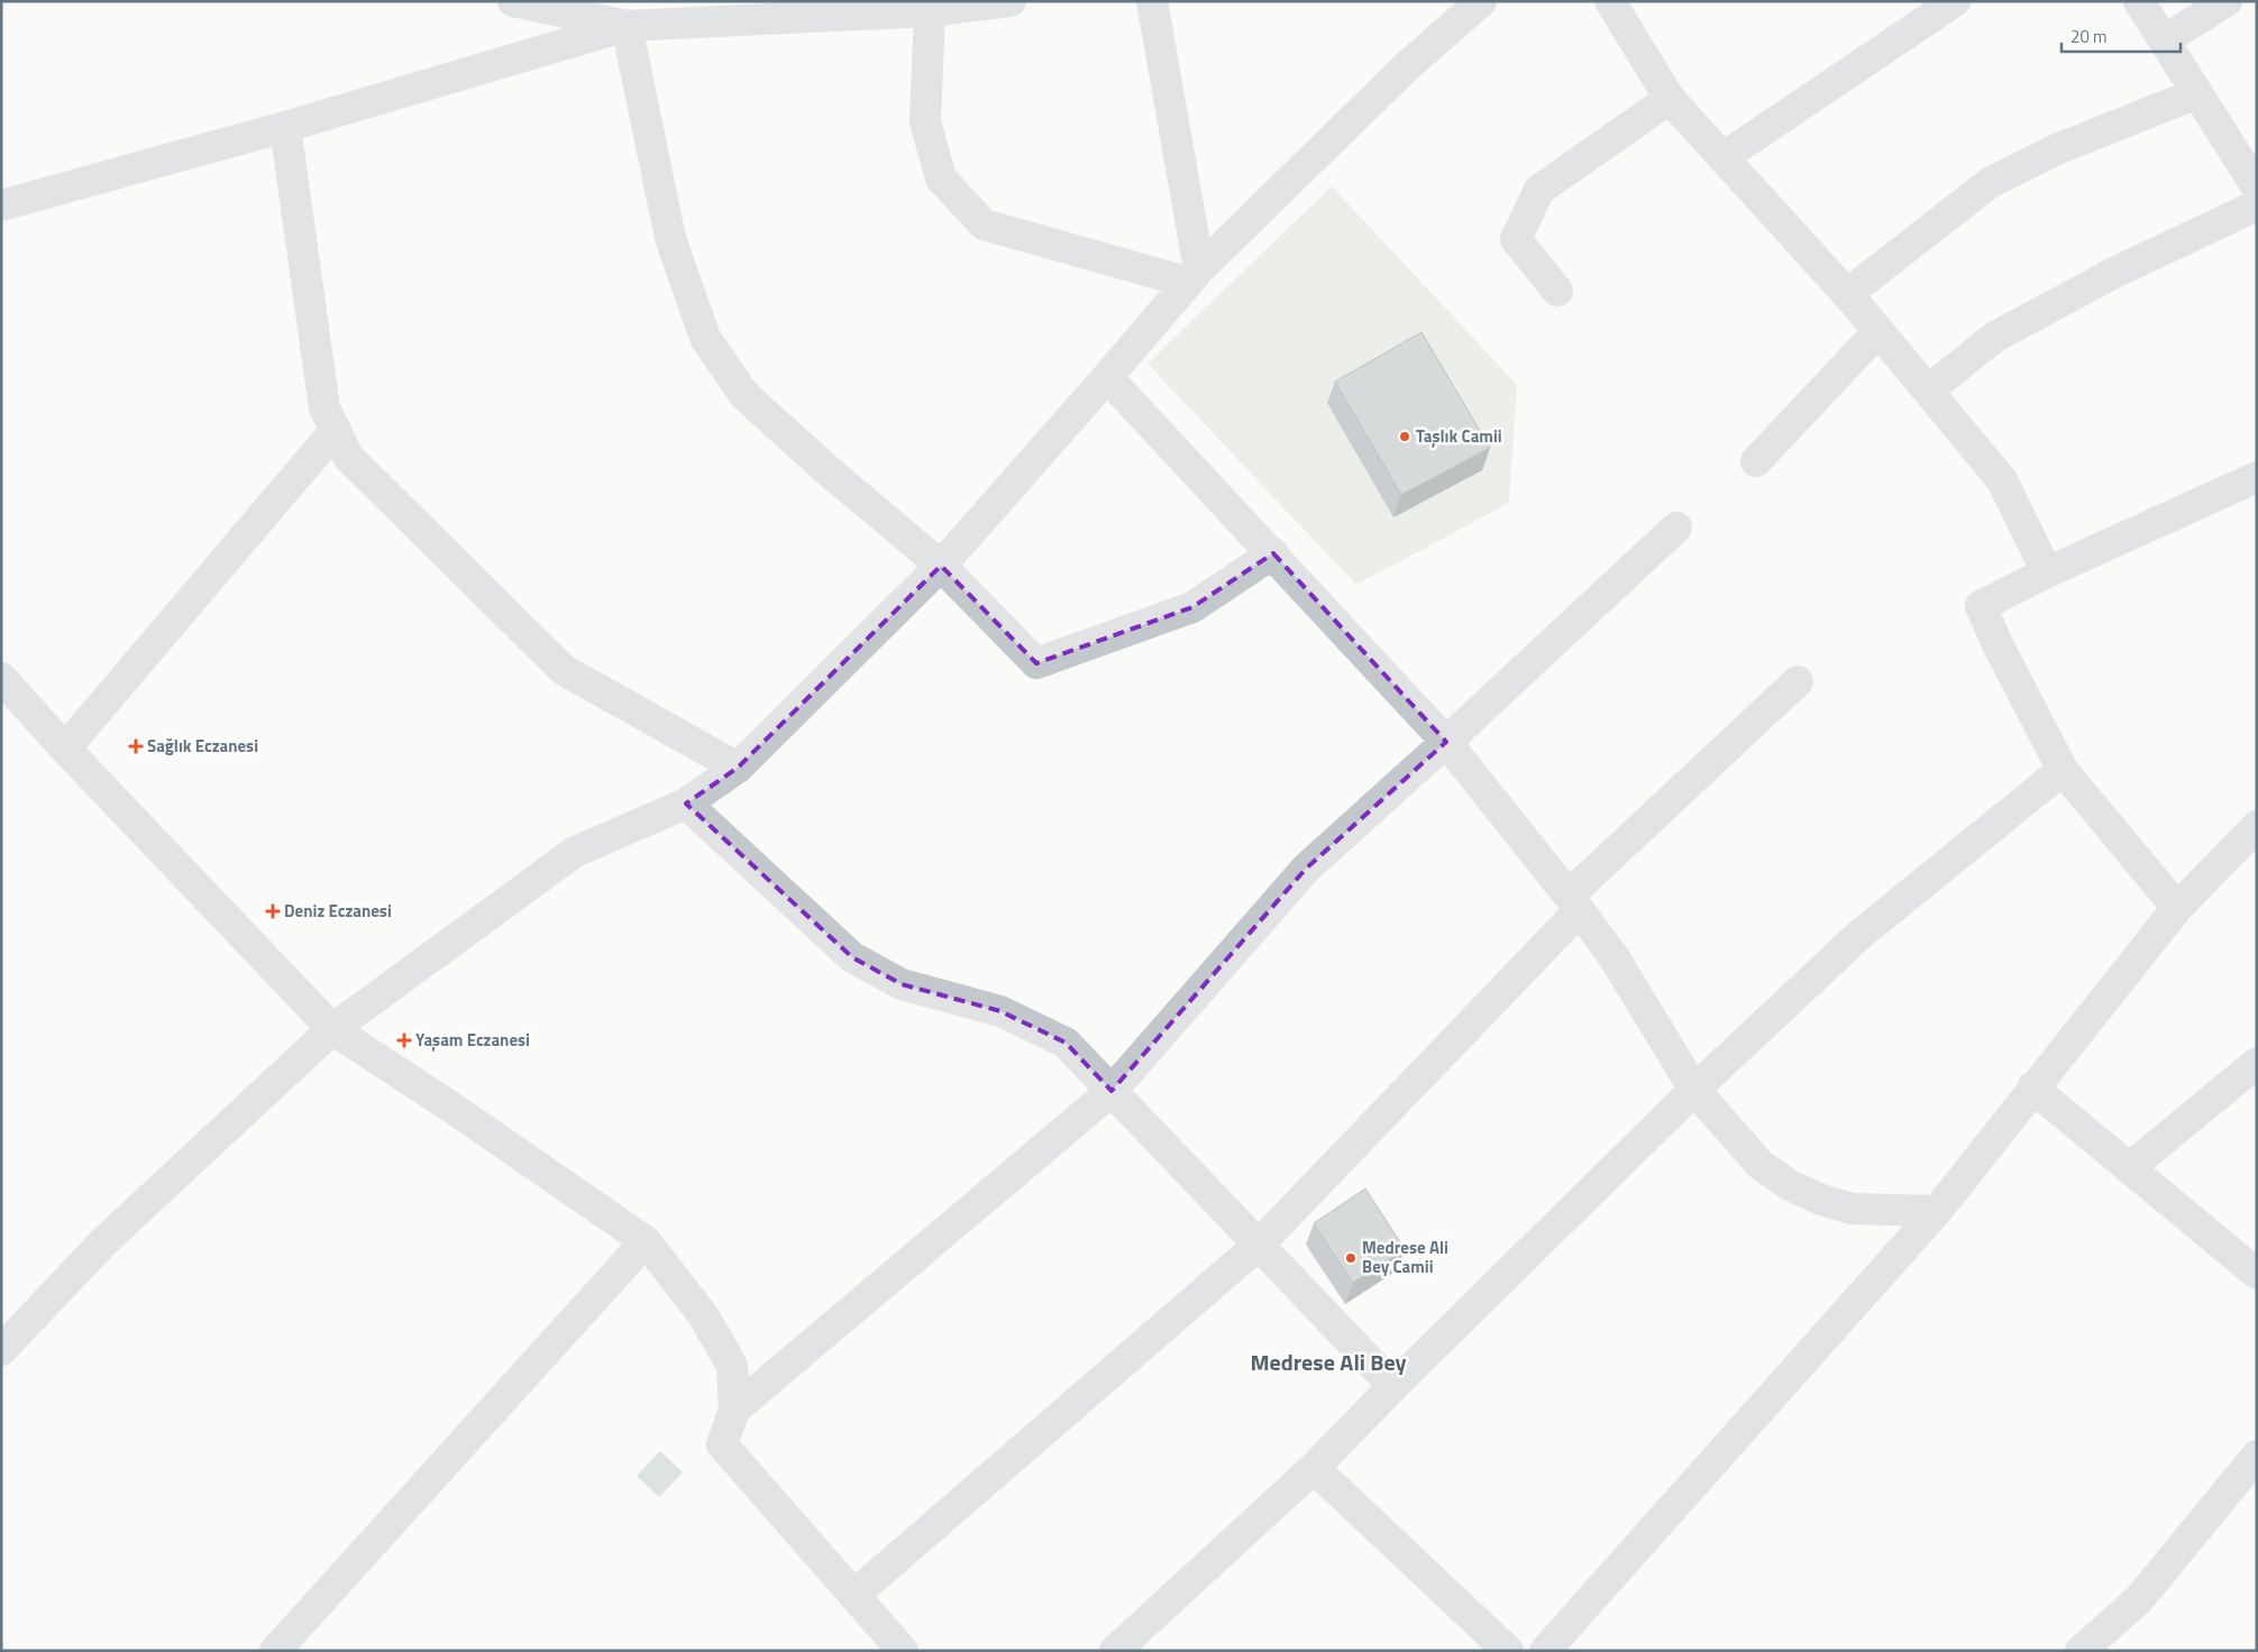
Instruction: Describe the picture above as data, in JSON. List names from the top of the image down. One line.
{"districts":["Medrese Ali Bey"],"places":{"other":["Taşlık Camii","Medrese Ali Bey Camii"],"health":["Sağlık Eczanesi","Deniz Eczanesi","Yaşam Eczanesi"]},"scale_bar":"20 m"}
